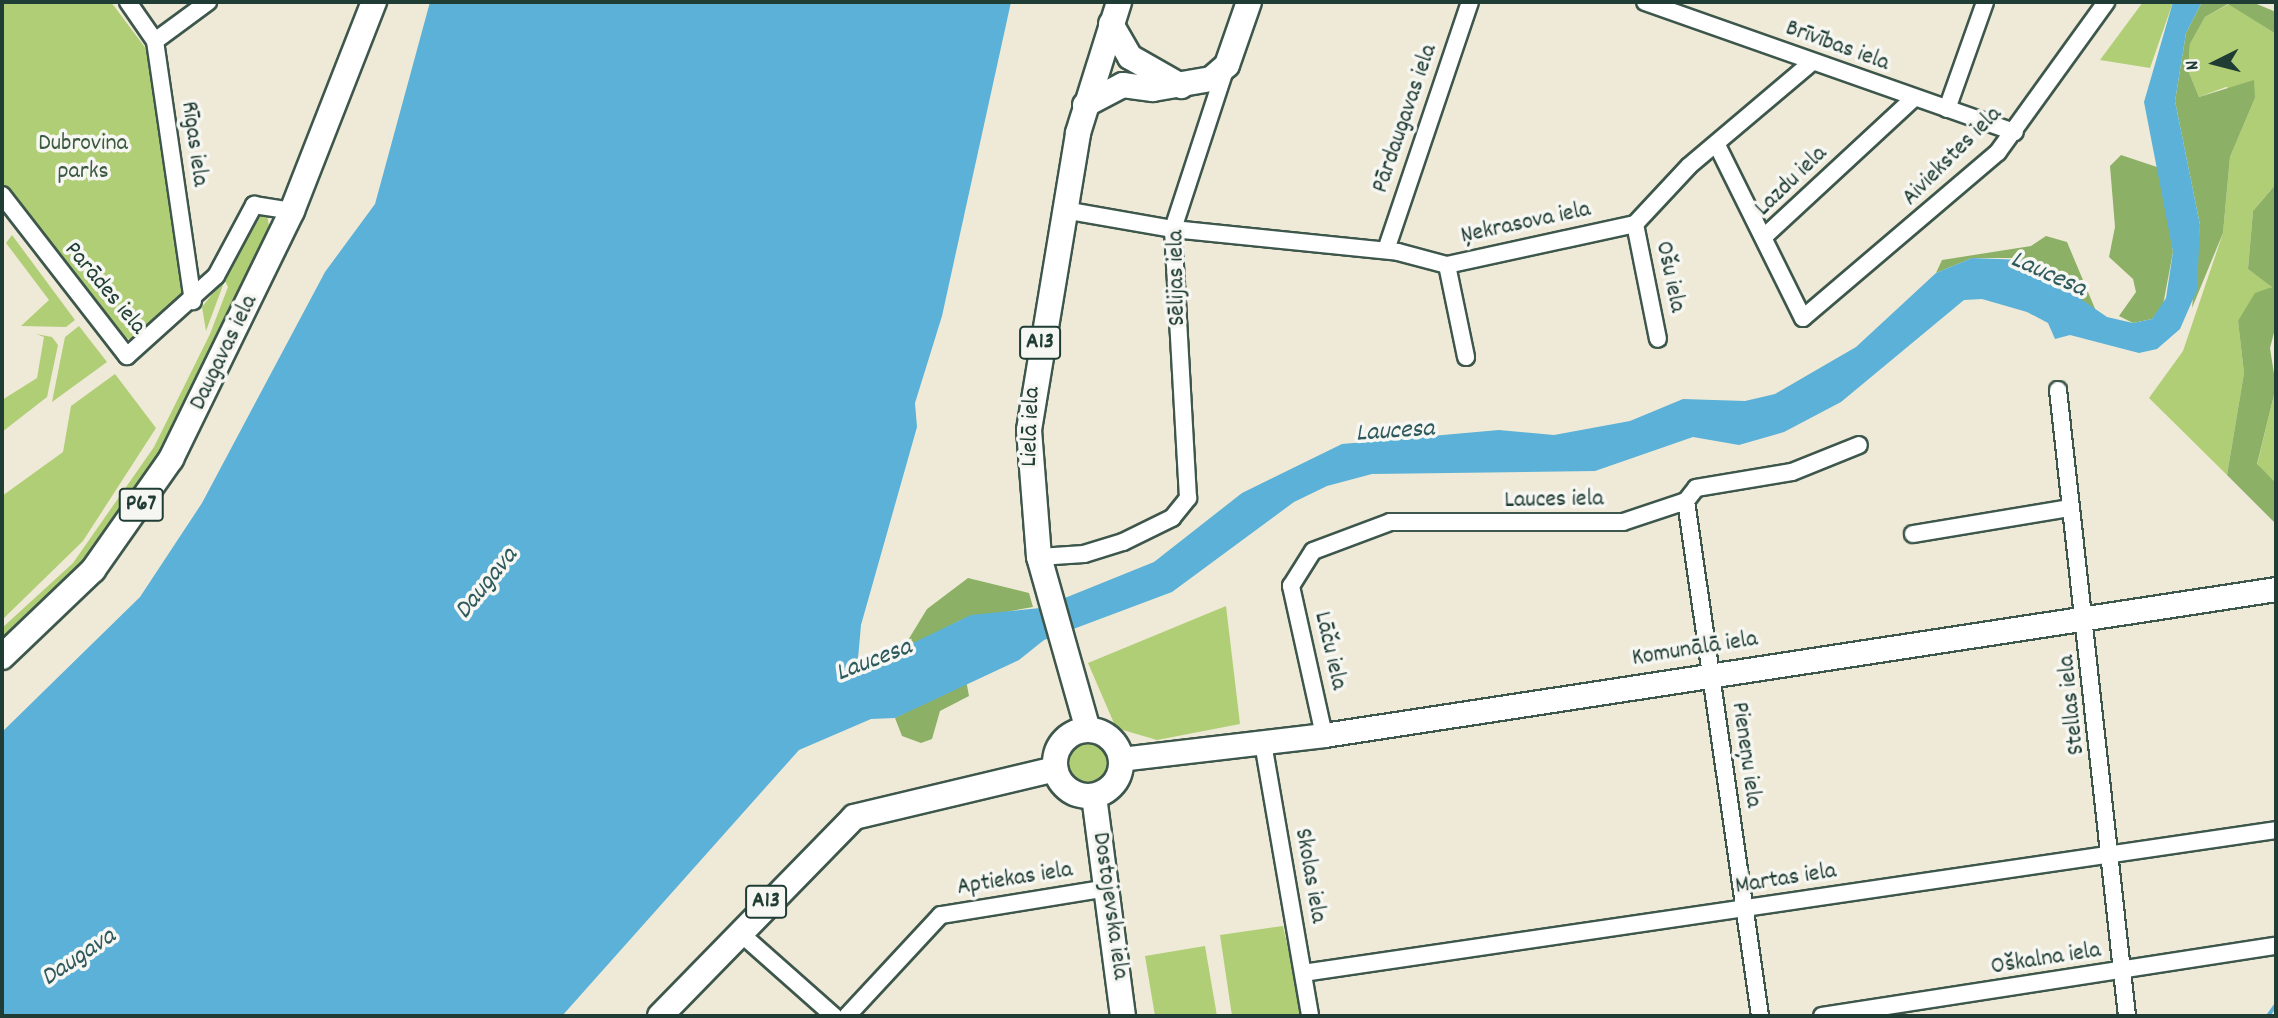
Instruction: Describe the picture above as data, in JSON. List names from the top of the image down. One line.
{"streets":{"main road":["Sēlijas iela","A13","Daugavas iela","Lielā iela","P67","Dostojevska iela"],"street":["Brīvības iela","Pārdaugavas iela","Rīgas iela","Aiviekstes iela","Lazdu iela","Ņekrasova iela","Ošu iela","Parādes iela","Lauces iela","Komunālā iela","Lāču iela","Stellas iela","Pieneņu iela","Skolas iela","Aptiekas iela","Martas iela","Oškalna iela"]},"crossings":[["Brīvības iela","Aiviekstes iela"],["Brīvības iela","Lazdu iela"],["Pārdaugavas iela","Ņekrasova iela"],["Rīgas iela","Parādes iela"],["Aiviekstes iela","Lazdu iela"],["Ņekrasova iela","Ošu iela"],["Ņekrasova iela","Sēlijas iela"],["Ņekrasova iela","Lielā iela"],["Sēlijas iela","Lielā iela"],["Parādes iela","Daugavas iela"],["A13","Lielā iela"],["A13","Komunālā iela"],["A13","Dostojevska iela"],["Lielā iela","Komunālā iela"],["Lielā iela","Dostojevska iela"],["Lauces iela","Lāču iela"],["Lauces iela","Pieneņu iela"],["Komunālā iela","Lāču iela"],["Komunālā iela","Stellas iela"],["Komunālā iela","Pieneņu iela"],["Komunālā iela","Skolas iela"],["Komunālā iela","Dostojevska iela"],["Stellas iela","Martas iela"],["Stellas iela","Oškalna iela"],["Pieneņu iela","Martas iela"],["Skolas iela","Martas iela"],["Aptiekas iela","Dostojevska iela"]],"water":["Laucesa","Daugava"],"parks":["Dubrovina parks"],"north":"left"}
